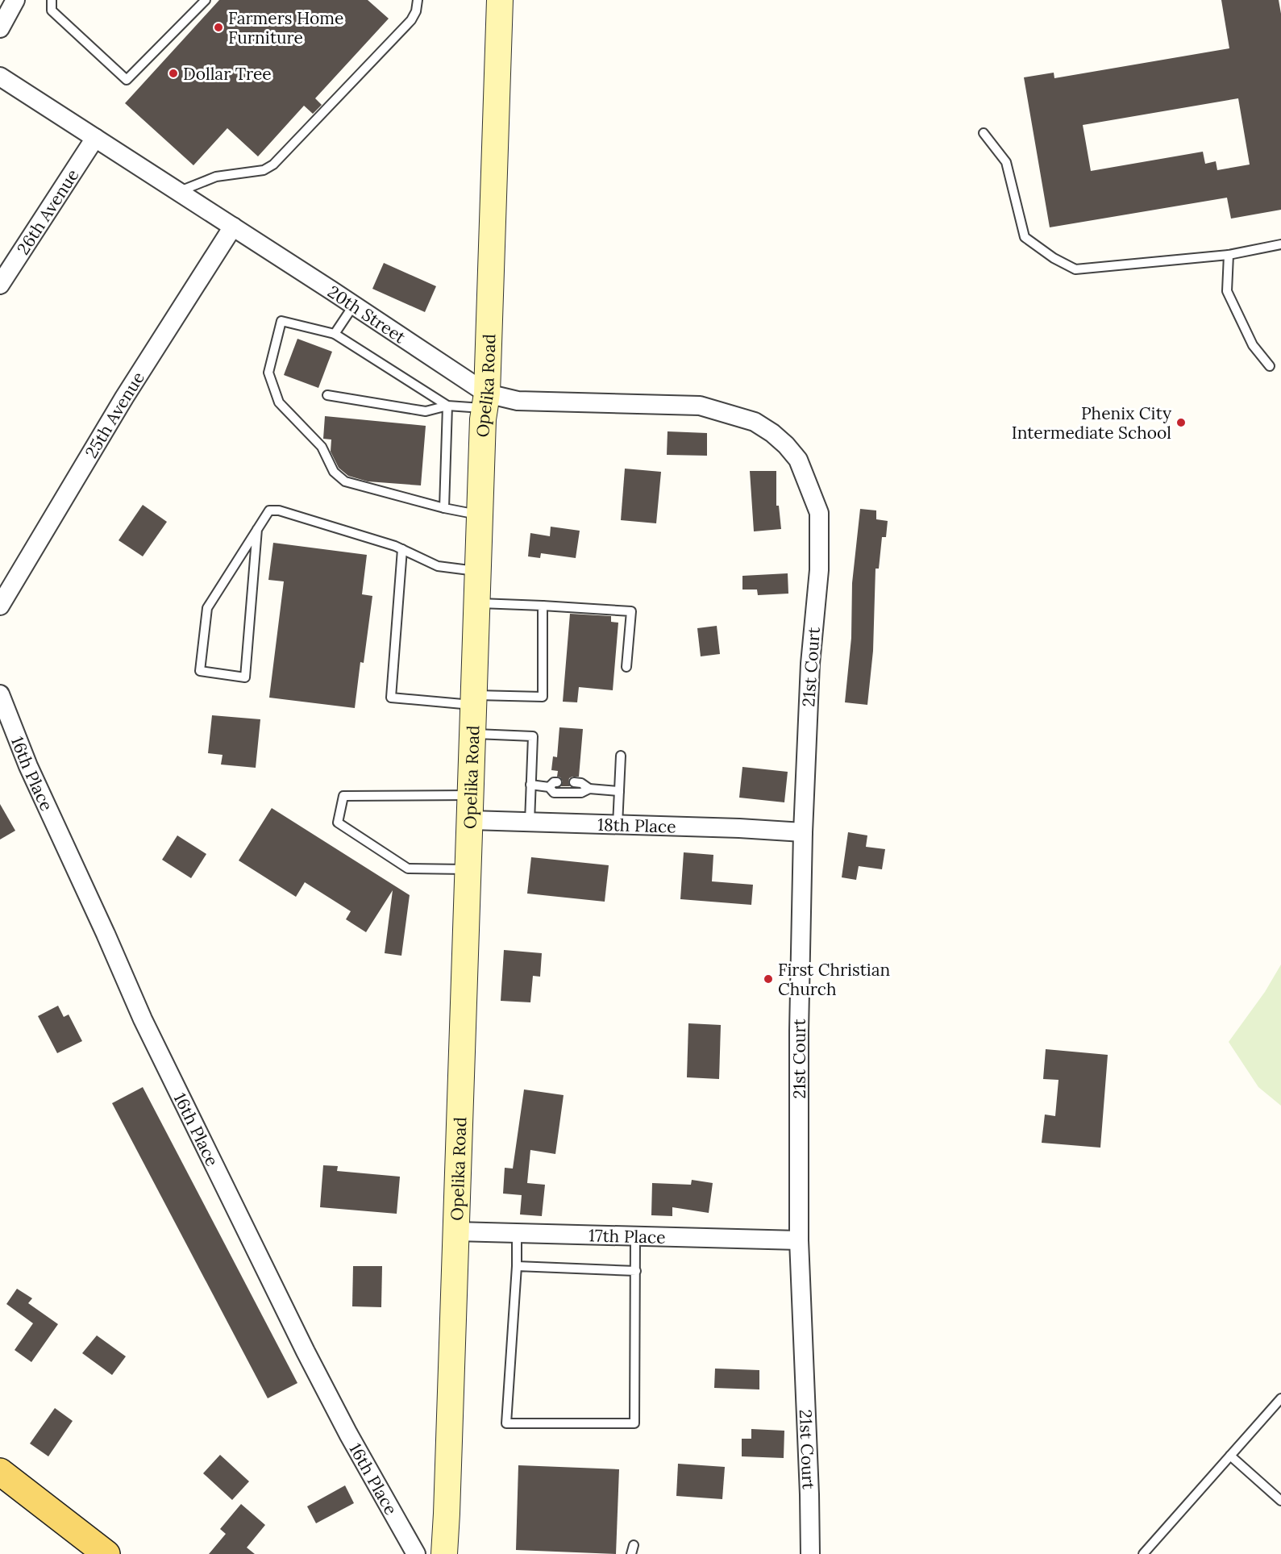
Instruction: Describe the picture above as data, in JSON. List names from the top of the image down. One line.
{"streets":{"main road":["Opelika Road"],"street":["26th Avenue","20th Street","25th Avenue","21st Court","16th Place","18th Place","17th Place"]},"crossings":[["26th Avenue","20th Street"],["20th Street","Opelika Road"],["20th Street","25th Avenue"],["20th Street","21st Court"],["Opelika Road","18th Place"],["Opelika Road","17th Place"],["21st Court","18th Place"],["21st Court","17th Place"]],"places":["Farmers Home Furniture","Dollar Tree","Phenix City Intermediate School","First Christian Church"]}
